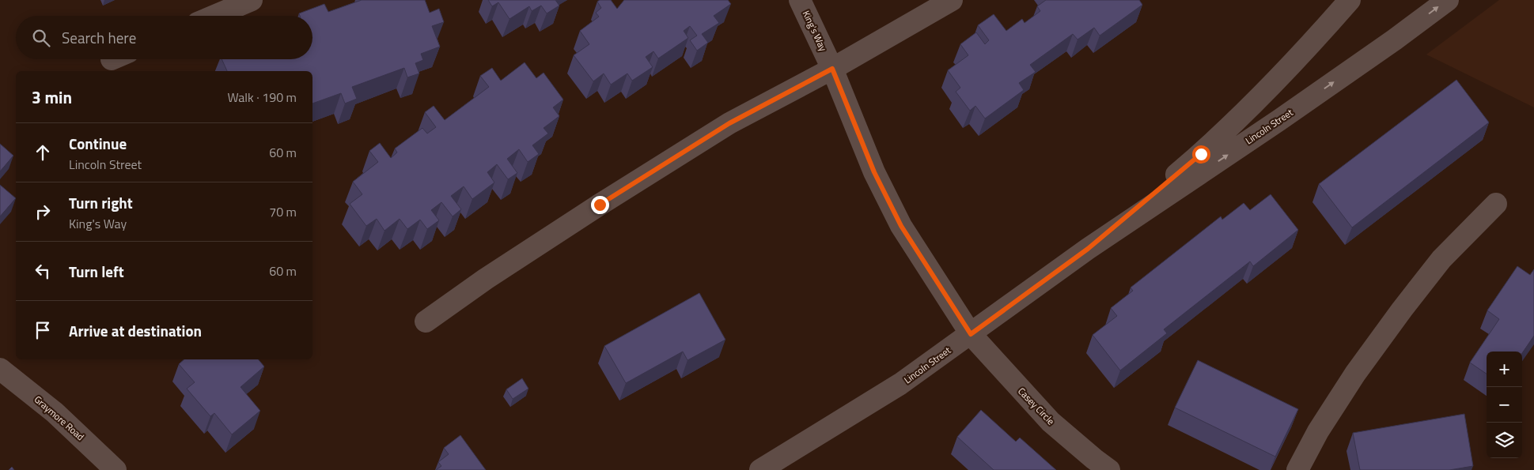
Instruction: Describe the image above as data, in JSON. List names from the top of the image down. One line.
{"streets":{"street":["King's Way","Lincoln Street","Casey Circle","Graymore Road"]},"crossings":[["King's Way","Lincoln Street"],["King's Way","Casey Circle"],["Lincoln Street","Casey Circle"]],"page":{"search":"Search here","heading":["3 min","Walk · 190 m"],"list":[["Continue","Lincoln Street","60 m"],["Turn right","King's Way","70 m"],["Turn left","60 m"],"Arrive at destination"],"map_buttons":["+","−"]}}
